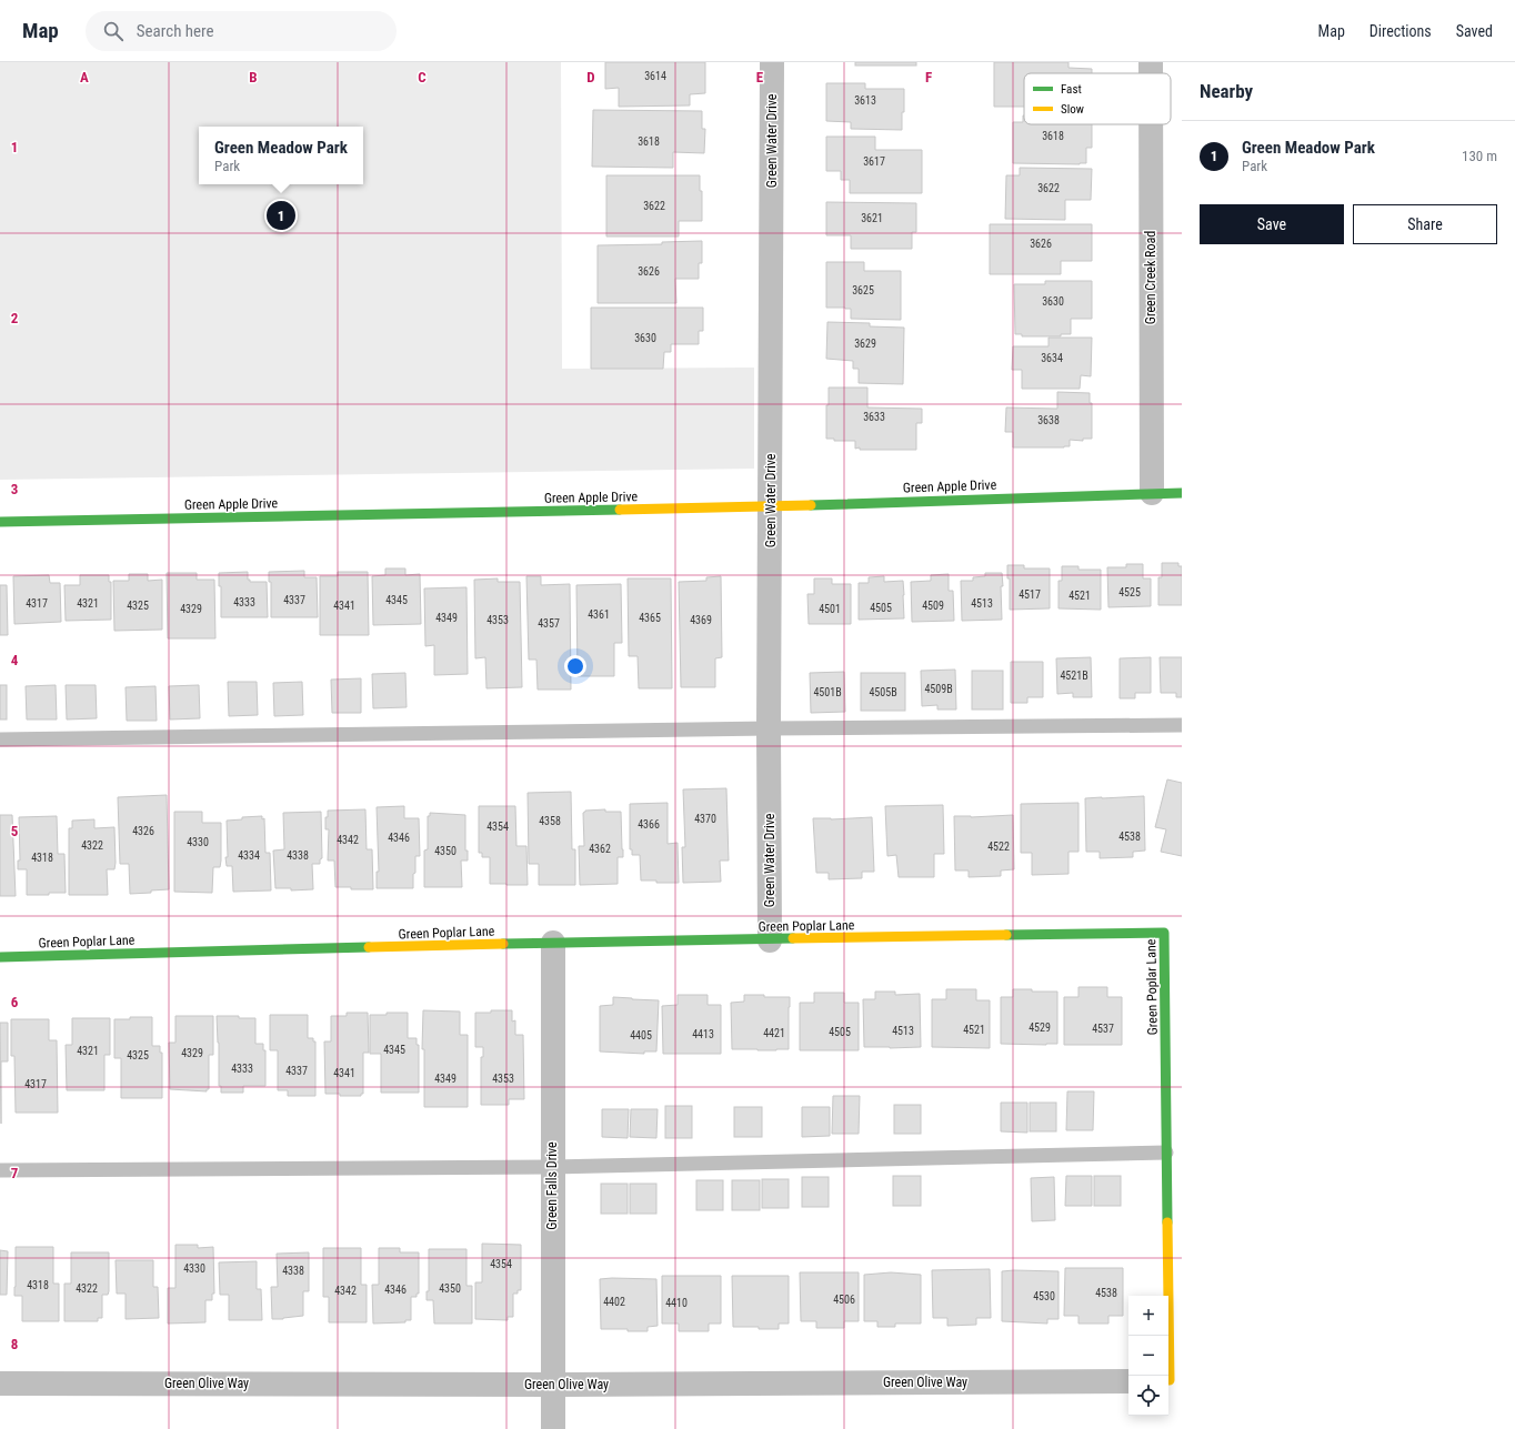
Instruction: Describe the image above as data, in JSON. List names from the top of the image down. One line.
{"streets":{"street":["Green Water Drive","Green Creek Road","Green Apple Drive","Green Poplar Lane","Green Falls Drive","Green Olive Way"]},"crossings":[["Green Water Drive","Green Apple Drive"],["Green Water Drive","Green Poplar Lane"],["Green Creek Road","Green Apple Drive"],["Green Poplar Lane","Green Falls Drive"],["Green Falls Drive","Green Olive Way"]],"house_numbers":["3614","3613","3618","3618","3617","3622","3622","3621","3626","3626","3625","3630","3630","3629","3634","3633","3638","4525","4517","4521","4337","4345","4333","4317","4321","4513","4325","4341","4509","4505","4329","4501","4361","4349","4365","4353","4369","4357","4521B","4509B","4501B","4505B","4370","4358","4366","4354","4326","4538","4346","4342","4330","4322","4522","4362","4350","4334","4338","4318","4529","4537","4521","4513","4505","4421","4413","4405","4345","4321","4329","4325","4333","4337","4341","4349","4353","4317","4354","4330","4338","4318","4322","4350","4346","4342","4538","4530","4506","4402","4410"],"legend":["Fast","Slow"],"page":{"header":"Map","search":"Search here","nav":["Map","Directions","Saved"],"heading":"Nearby","list":[{"mark":"1","name":"Green Meadow Park","note":"Park","value":"130 m"}],"popup":["Green Meadow Park","Park"],"buttons":["Save","Share"],"pins":"1","map_buttons":["+","−"]},"grid":{"columns":["A","B","C","D","E","F"],"rows":["1","2","3","4","5","6","7","8"]}}
